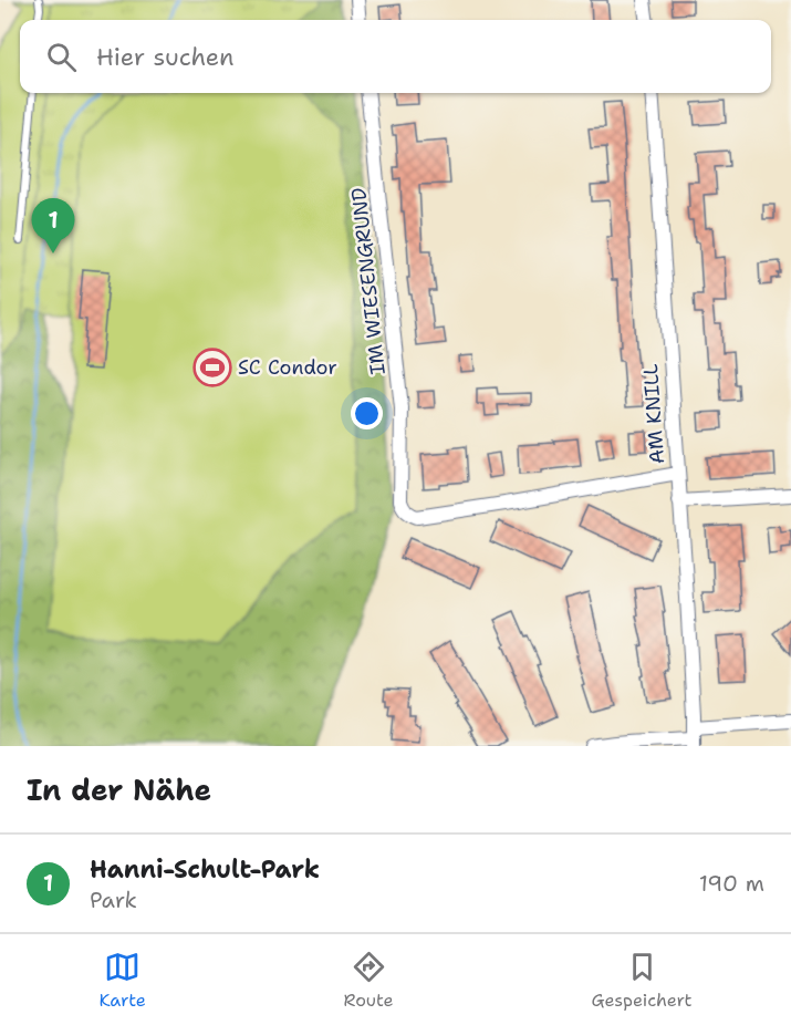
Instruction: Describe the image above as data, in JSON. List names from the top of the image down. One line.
{"streets":{"street":["IM WIESENGRUND","AM KNILL"]},"crossings":[["IM WIESENGRUND","AM KNILL"]],"places":{"sports":["SC Condor"]},"page":{"search":"Hier suchen","pins":"1","heading":"In der Nähe","list":[{"mark":"1","name":"Hanni-Schult-Park","note":"Park","value":"190 m"}],"nav":["Karte","Route","Gespeichert"]}}
